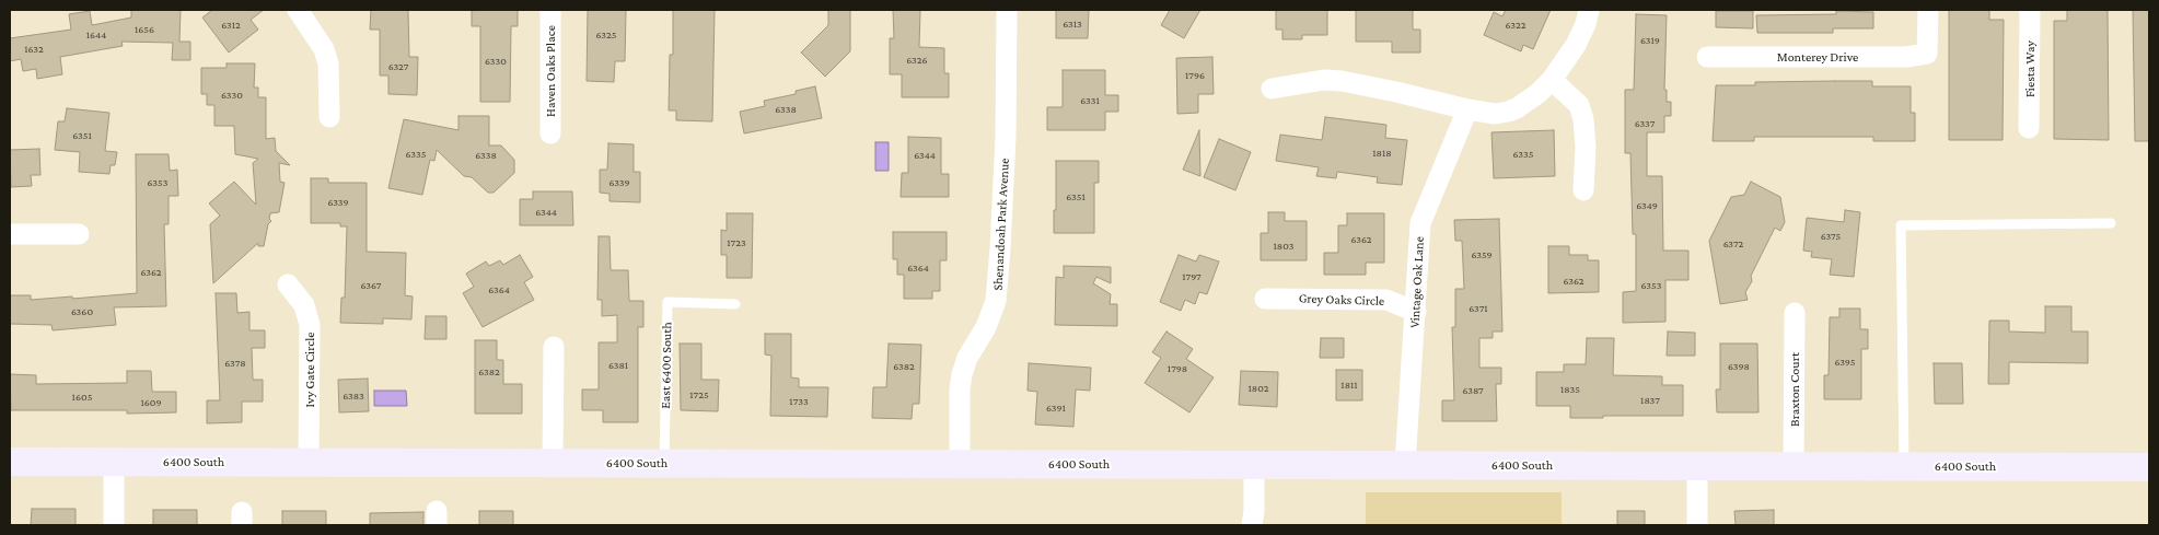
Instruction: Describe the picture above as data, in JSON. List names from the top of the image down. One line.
{"streets":{"street":["Monterey Drive","Fiesta Way","Haven Oaks Place","Shenandoah Park Avenue","Vintage Oak Lane","Grey Oaks Circle","Ivy Gate Circle","Braxton Court","6400 South"],"lane":["East 6400 South"]},"crossings":[["Shenandoah Park Avenue","6400 South"],["Vintage Oak Lane","Grey Oaks Circle"],["Vintage Oak Lane","6400 South"],["East 6400 South","6400 South"],["Ivy Gate Circle","6400 South"],["Braxton Court","6400 South"]],"house_numbers":["6313","6312","6322","1656","1644","6325","6319","1632","6326","6330","6327","1796","6330","6331","6338","6337","6351","1818","6335","6335","6338","6344","6353","6339","6351","6339","6349","6344","6375","6362","1723","6372","1803","6359","6364","6362","1797","6362","6367","6353","6364","6371","6360","6395","6378","6381","6382","6398","1798","6382","1811","1802","1835","6387","1725","6383","1605","1837","1733","1609","6391"]}
